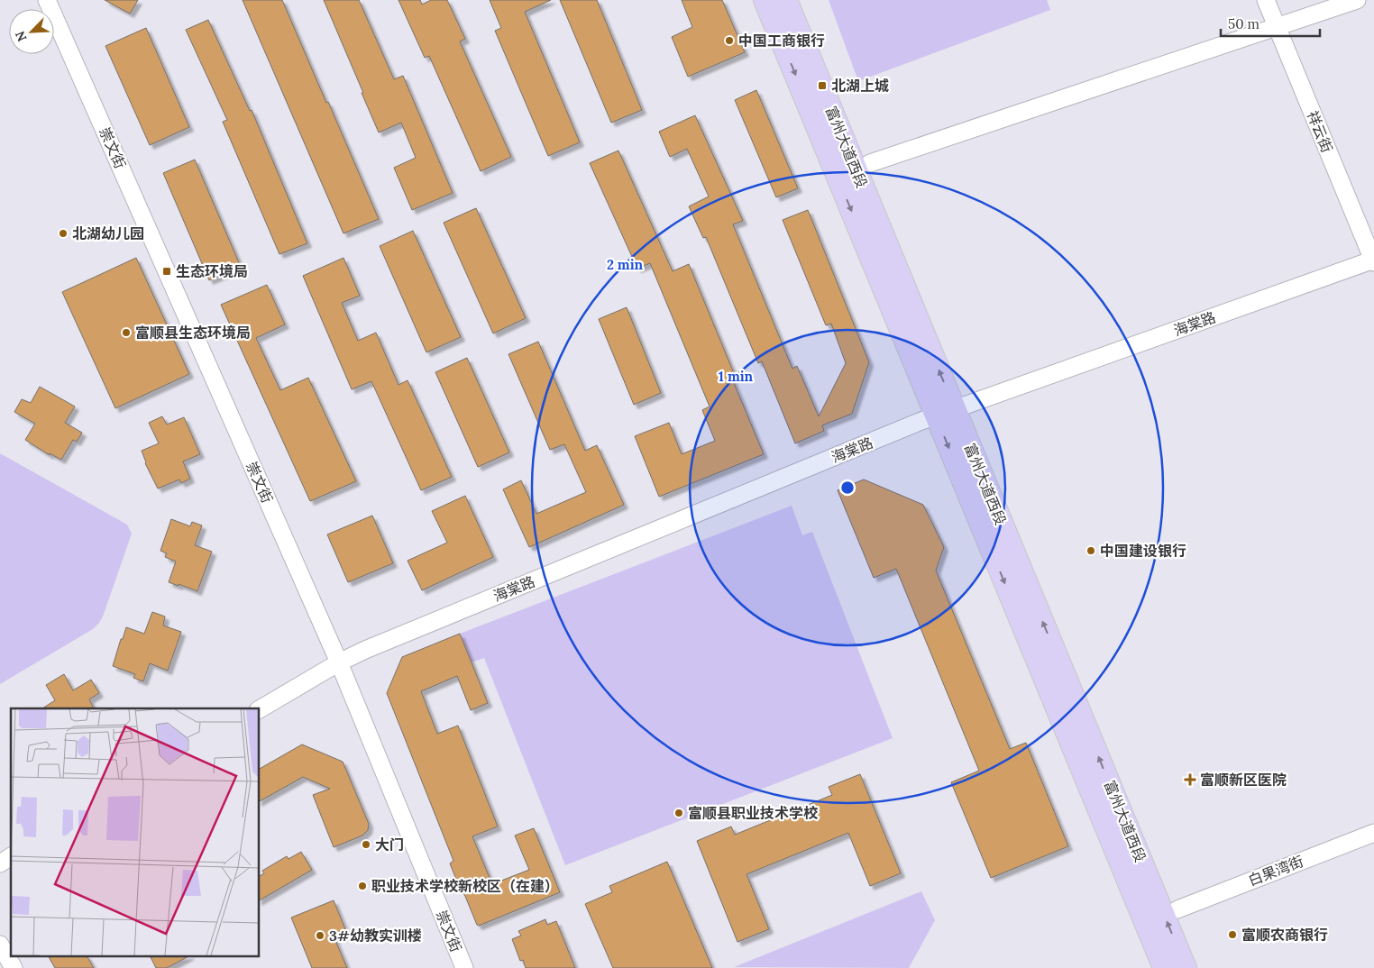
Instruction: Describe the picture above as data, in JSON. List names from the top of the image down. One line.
{"streets":{"main road":["富州大道西段"],"street":["祥云街","崇文街","海棠路","白果湾街"]},"crossings":[["祥云街","海棠路"],["富州大道西段","海棠路"],["崇文街","海棠路"]],"places":{"other":["中国工商银行","北湖幼儿园","富顺县生态环境局","中国建设银行","富顺县职业技术学校","大门","职业技术学校新校区（在建）","富顺农商银行","3#幼教实训楼"],"transit":["北湖上城","生态环境局"],"health":["富顺新区医院"]},"scale_bar":"50 m","north":"bottom left","rings":["2 min","1 min"]}
